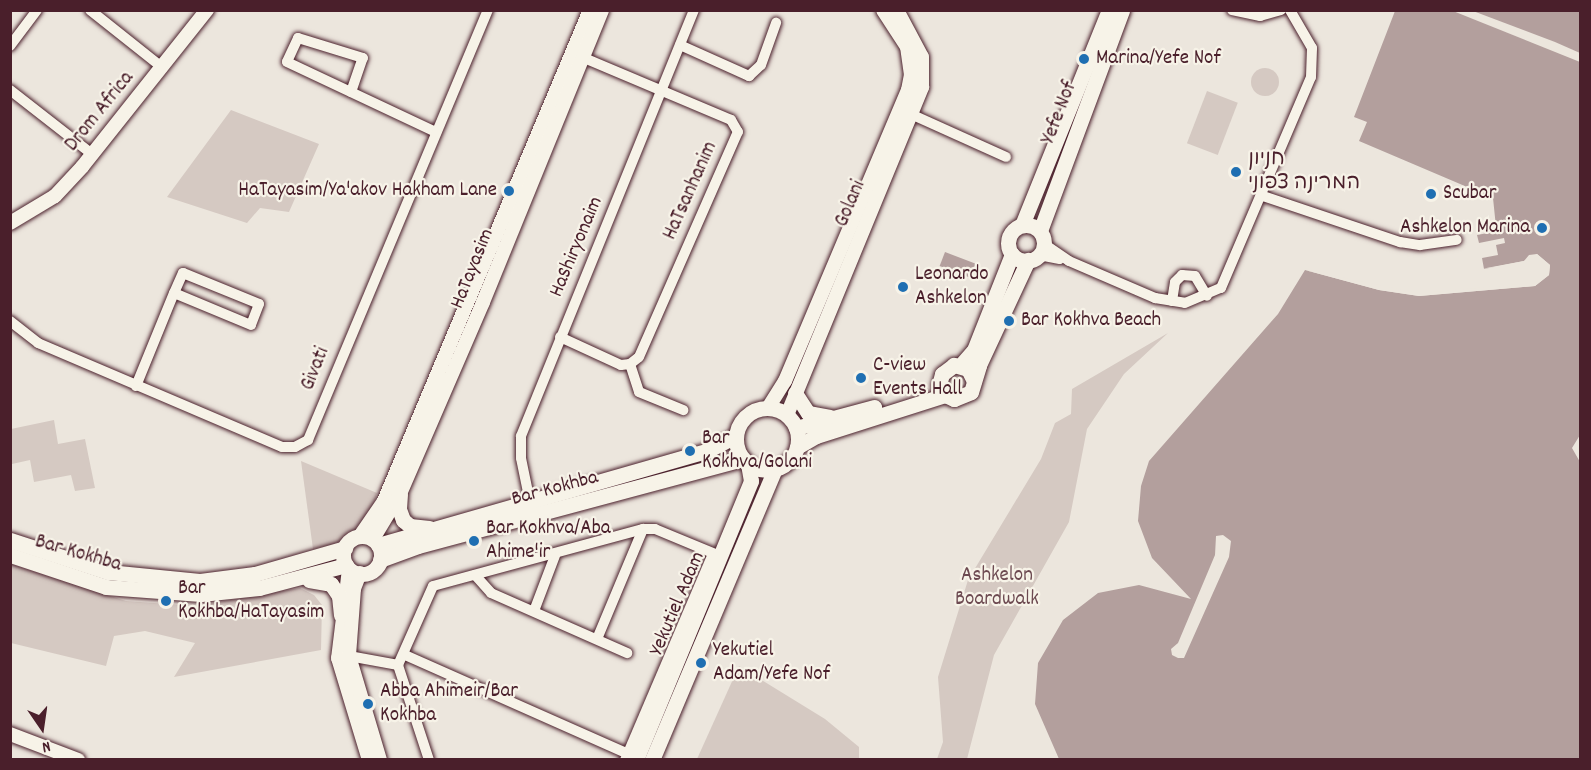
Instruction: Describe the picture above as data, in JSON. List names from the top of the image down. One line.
{"streets":{"main road":["Yefe Nof","Bar Kokhba","Yekutiel Adam"],"street":["Drom Africa","HaTsanhanim","Golani","HaShiryonaim","HaTayasim","Givati"]},"crossings":[["HaTsanhanim","HaShiryonaim"],["HaTsanhanim","HaTayasim"],["Golani","Bar Kokhba"],["Golani","Yekutiel Adam"],["HaShiryonaim","Bar Kokhba"],["HaTayasim","Bar Kokhba"],["Bar Kokhba","Yekutiel Adam"]],"parks":["Ashkelon Boardwalk"],"places":["Marina/Yefe Nof","חניון המרינה צפוני","HaTayasim/Ya'akov Hakham Lane","Scubar","Ashkelon Marina","Leonardo Ashkelon","Bar Kokhva Beach","C-view Events Hall","Bar Kokhva/Golani","Bar Kokhva/Aba Ahime'ir","Bar Kokhba/HaTayasim","Yekutiel Adam/Yefe Nof","Abba Ahimeir/Bar Kokhba"],"north":"bottom"}
